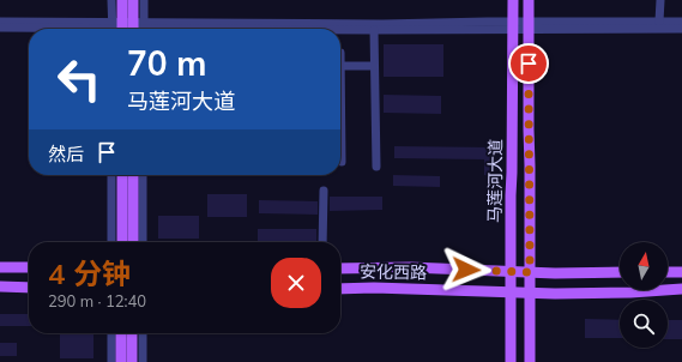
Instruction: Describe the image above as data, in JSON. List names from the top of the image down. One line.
{"streets":{"main road":["马莲河大道","安化西路"]},"crossings":[["马莲河大道","安化西路"]],"north":"top","page":{"turn":["70 m","马莲河大道"],"then":"然后","heading":["4 分钟","290 m · 12:40"]}}
